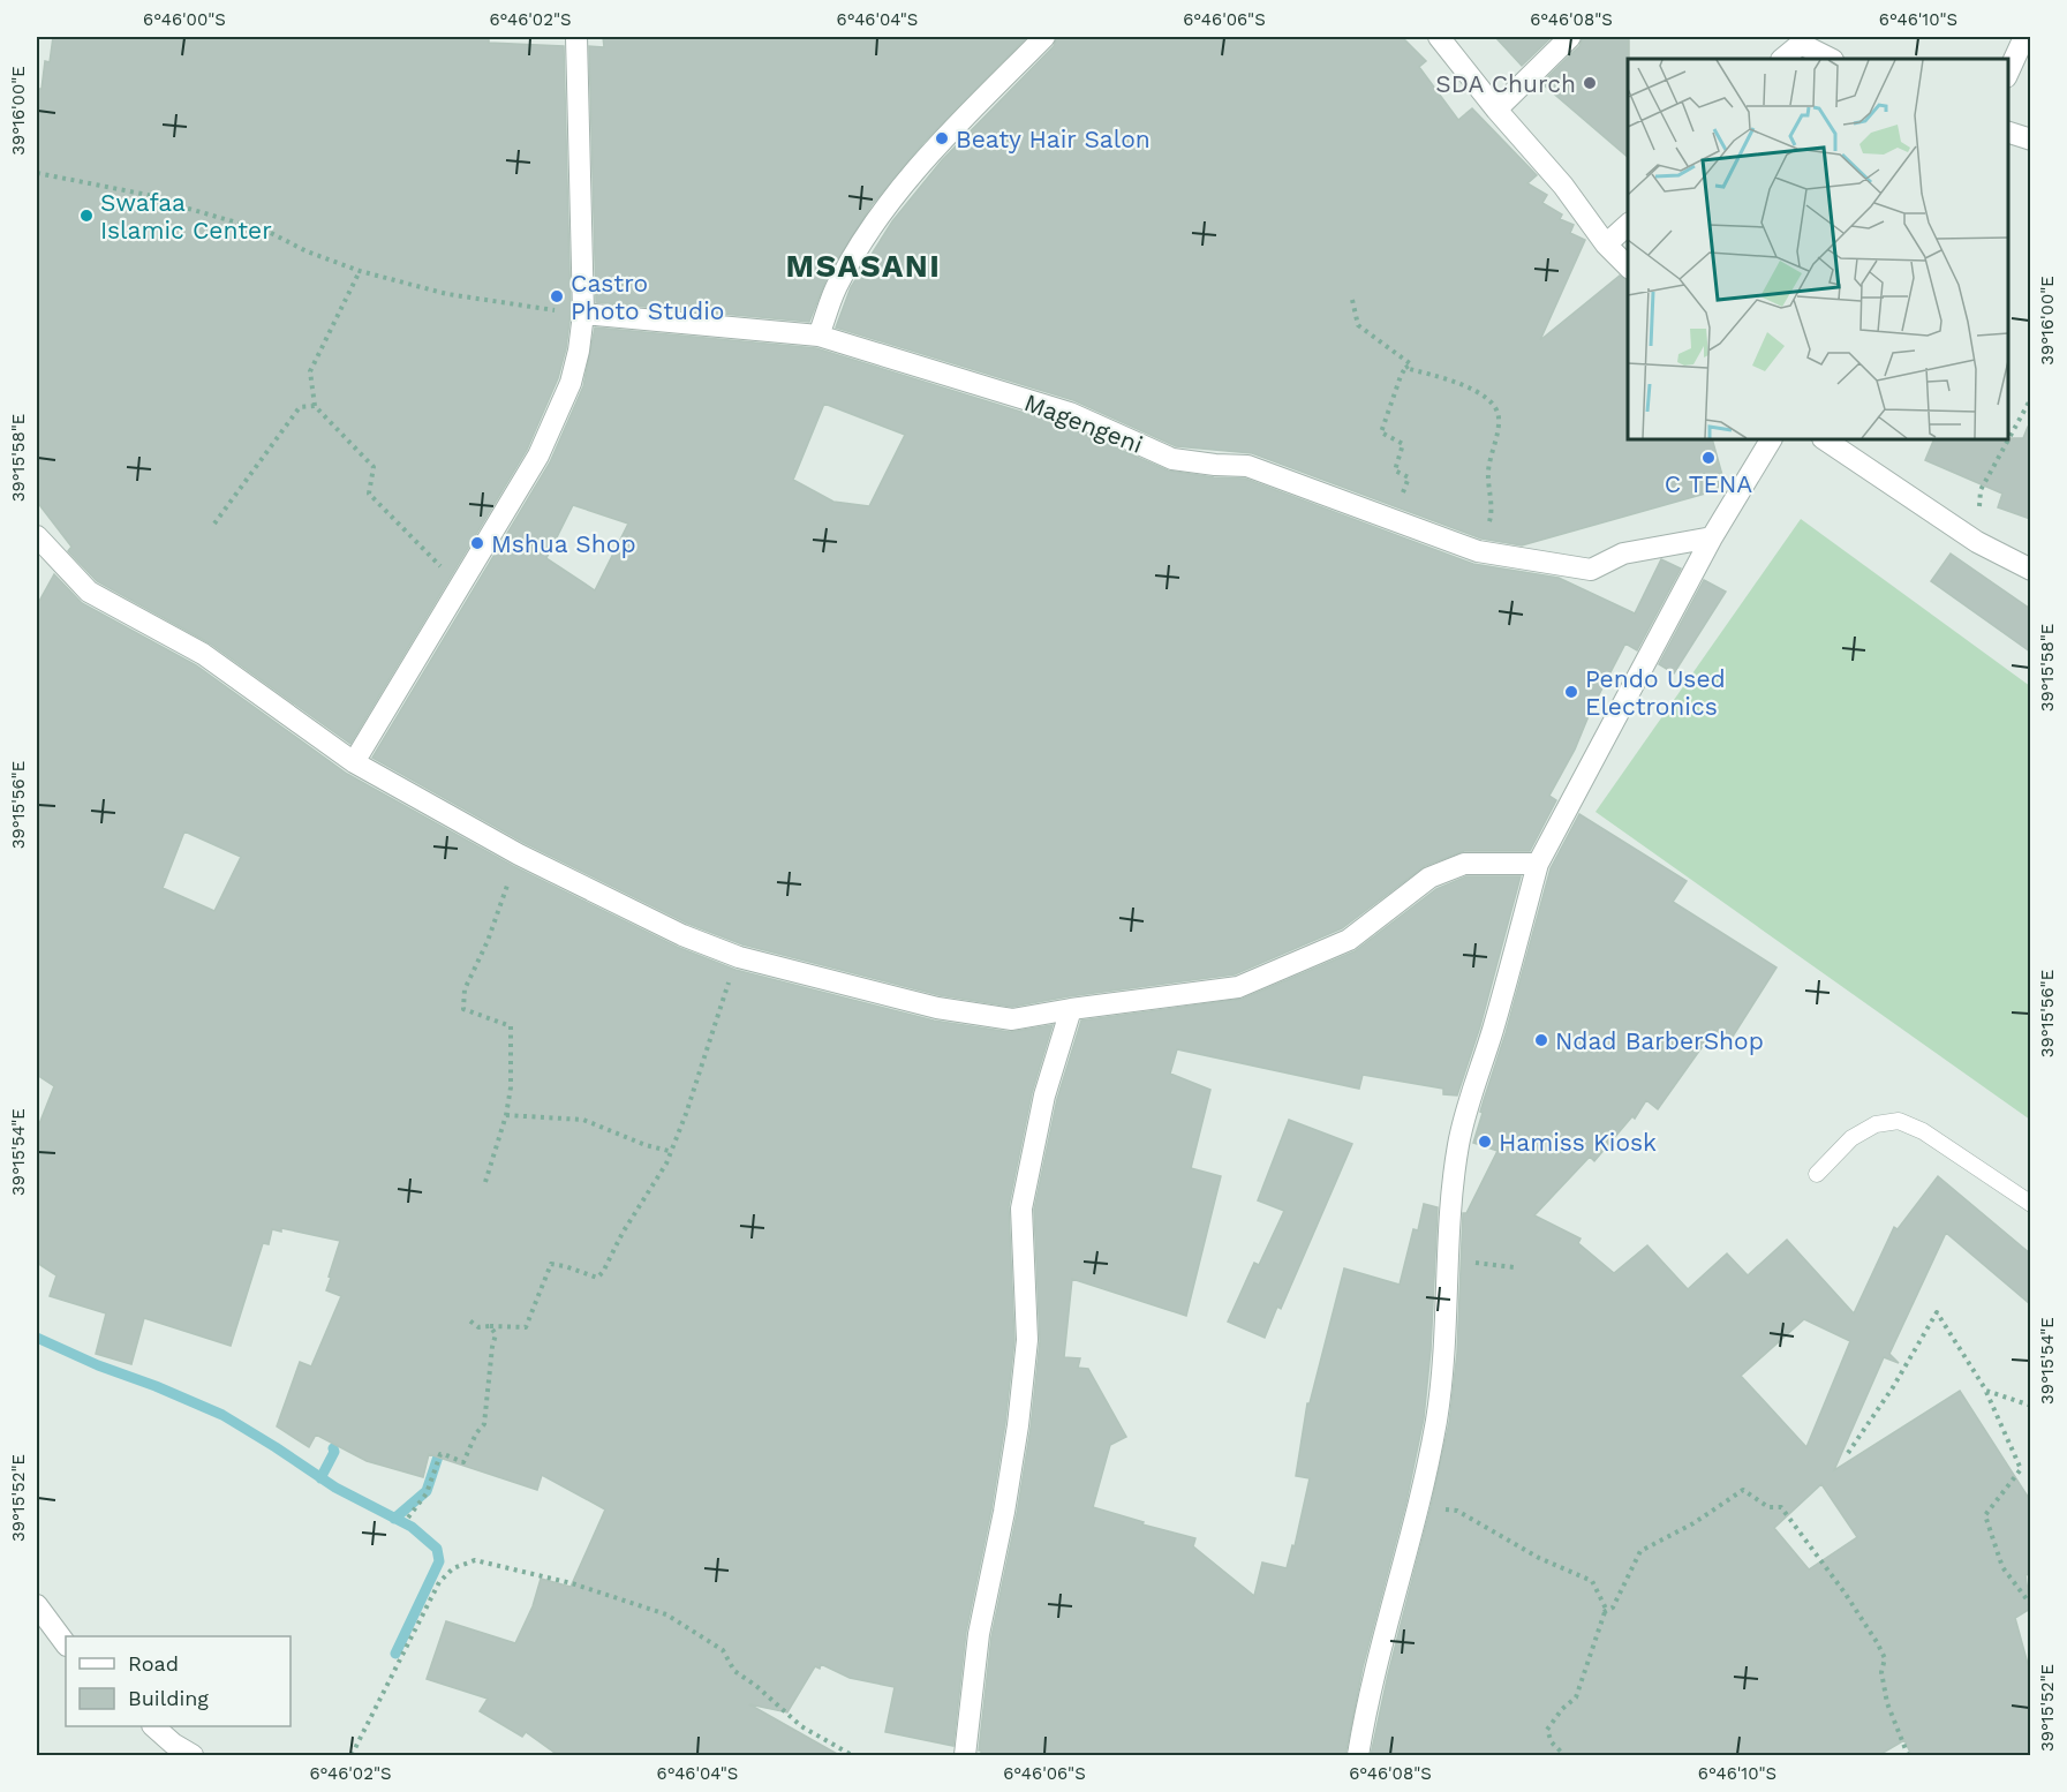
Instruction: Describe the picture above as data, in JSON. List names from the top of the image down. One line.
{"streets":{"street":["Magengeni"]},"districts":["MSASANI"],"places":["SDA Church","Beaty Hair Salon","Swafaa Islamic Center","Castro Photo Studio","C TENA","Mshua Shop","Pendo Used Electronics","Ndad BarberShop","Hamiss Kiosk"],"legend":["Road","Building"],"coordinates":["6°46'00\"S","6°46'02\"S","6°46'04\"S","6°46'06\"S","6°46'08\"S","6°46'10\"S","39°16'00\"E","39°15'58\"E","39°15'56\"E","39°15'54\"E","39°15'52\"E"]}
